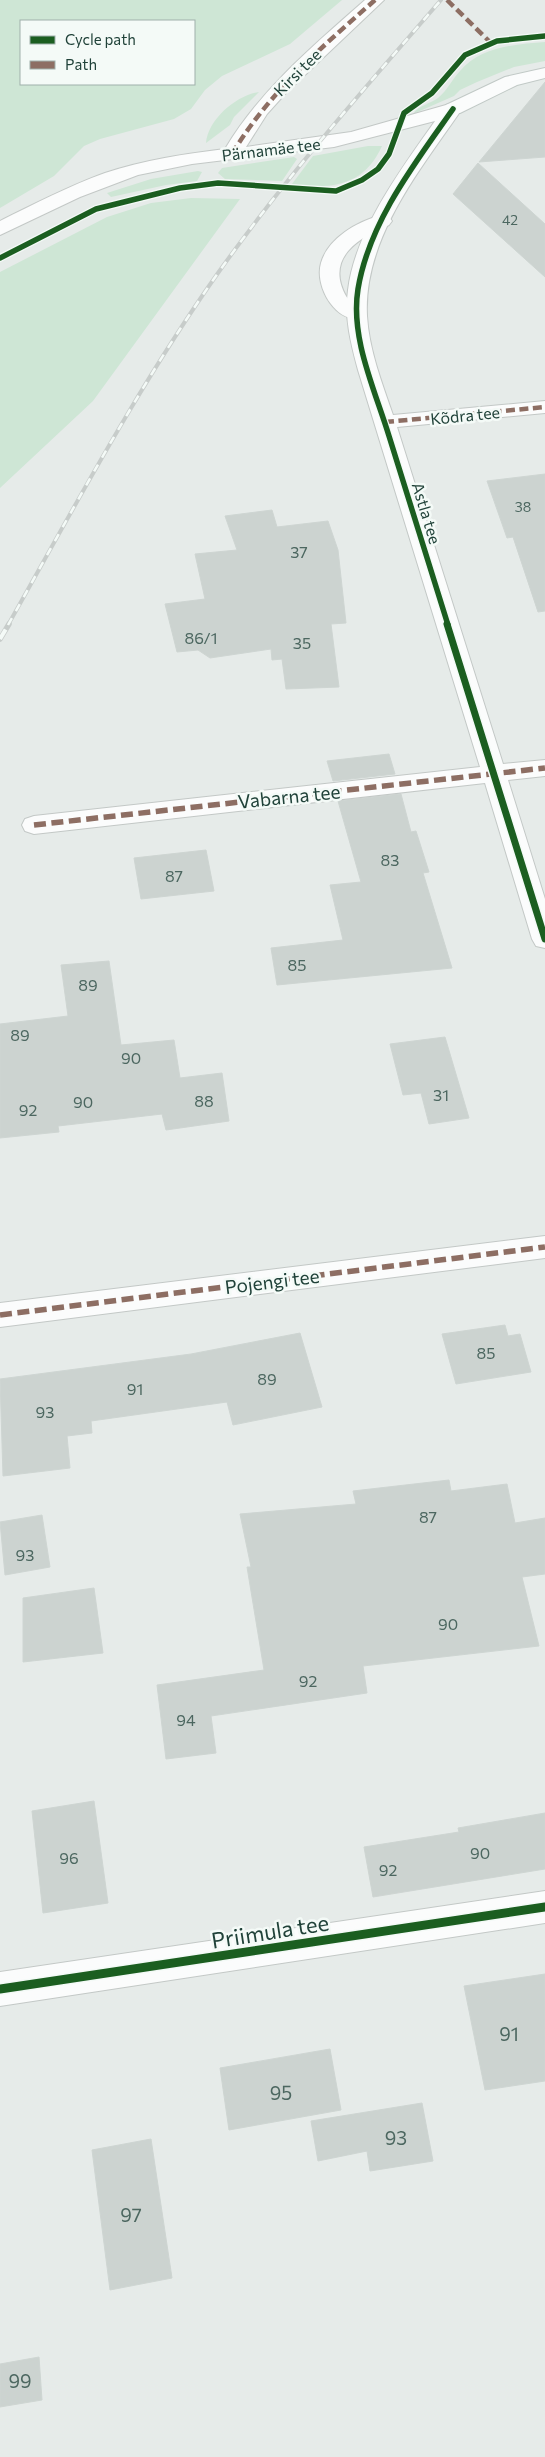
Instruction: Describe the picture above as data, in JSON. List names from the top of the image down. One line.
{"streets":{"street":["Kirsi tee","Pärnamäe tee","Kõdra tee","Astla tee","Vabarna tee","Pojengi tee","Priimula tee"]},"crossings":[["Kirsi tee","Pärnamäe tee"],["Pärnamäe tee","Astla tee"],["Kõdra tee","Astla tee"],["Astla tee","Vabarna tee"]],"house_numbers":["42","38","37","86/1","35","83","87","85","89","89","90","31","88","90","92","85","89","91","93","87","93","90","92","94","90","96","92","91","95","93","97","99"],"legend":["Cycle path","Path"]}
